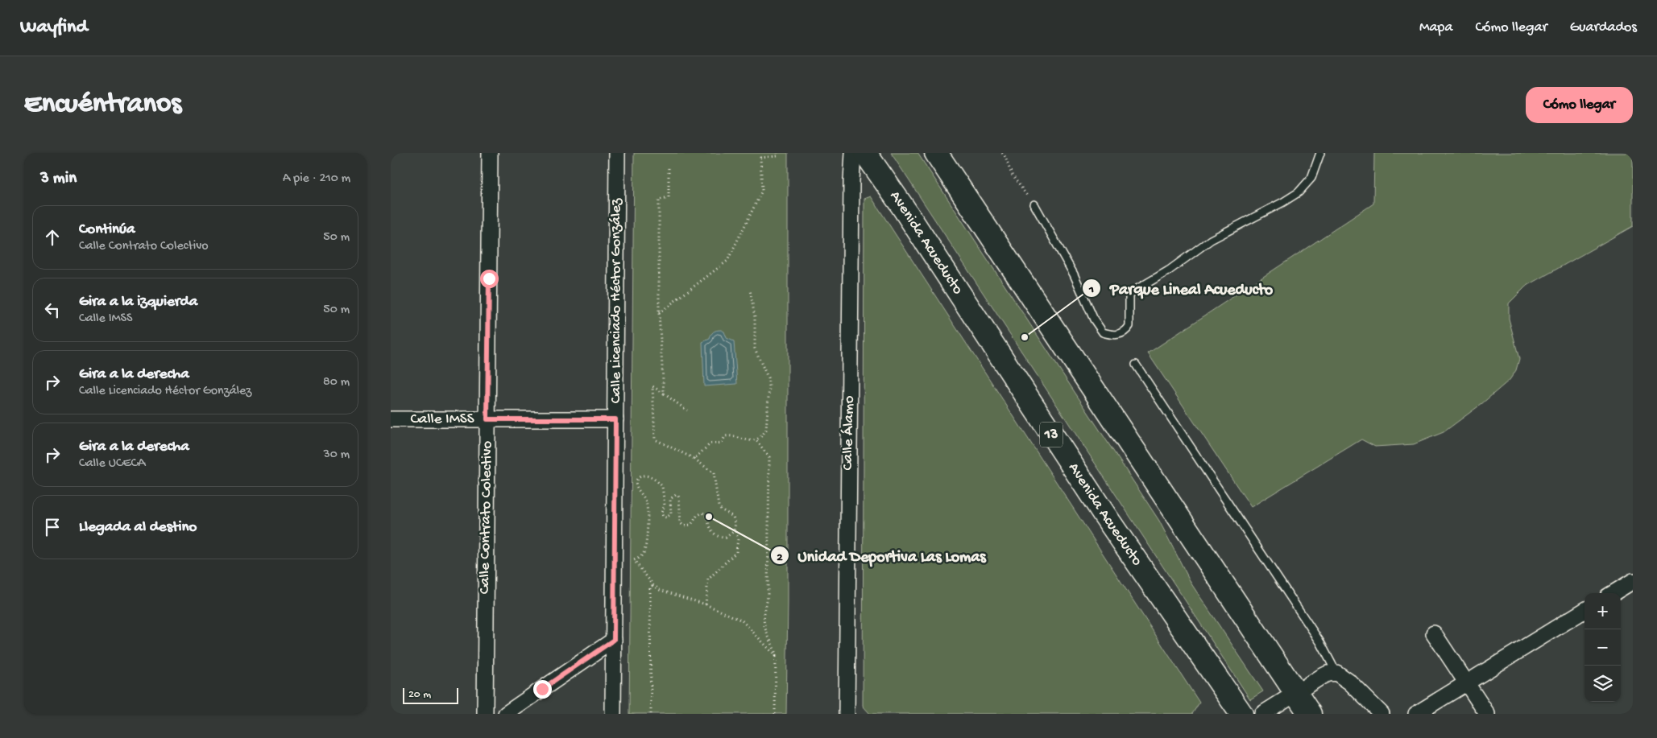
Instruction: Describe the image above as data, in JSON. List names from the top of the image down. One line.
{"streets":{"main road":["Avenida Acueducto","13"],"street":["Calle Licenciado Héctor González","Calle IMSS","Calle Álamo","Calle Contrato Colectivo"]},"crossings":[["Calle Licenciado Héctor González","Calle IMSS"],["Calle IMSS","Calle Contrato Colectivo"]],"places":["Parque Lineal Acueducto","Unidad Deportiva Las Lomas"],"scale_bar":"20 m","page":{"header":"Wayfind","nav":["Mapa","Cómo llegar","Guardados"],"buttons":"Cómo llegar","title":"Encuéntranos","heading":["3 min","A pie · 210 m"],"list":[["Continúa","Calle Contrato Colectivo","50 m"],["Gira a la izquierda","Calle IMSS","50 m"],["Gira a la derecha","Calle Licenciado Héctor González","80 m"],["Gira a la derecha","Calle UCECA","30 m"],"Llegada al destino"],"map_buttons":["+","−"],"scale":"20 m"}}
